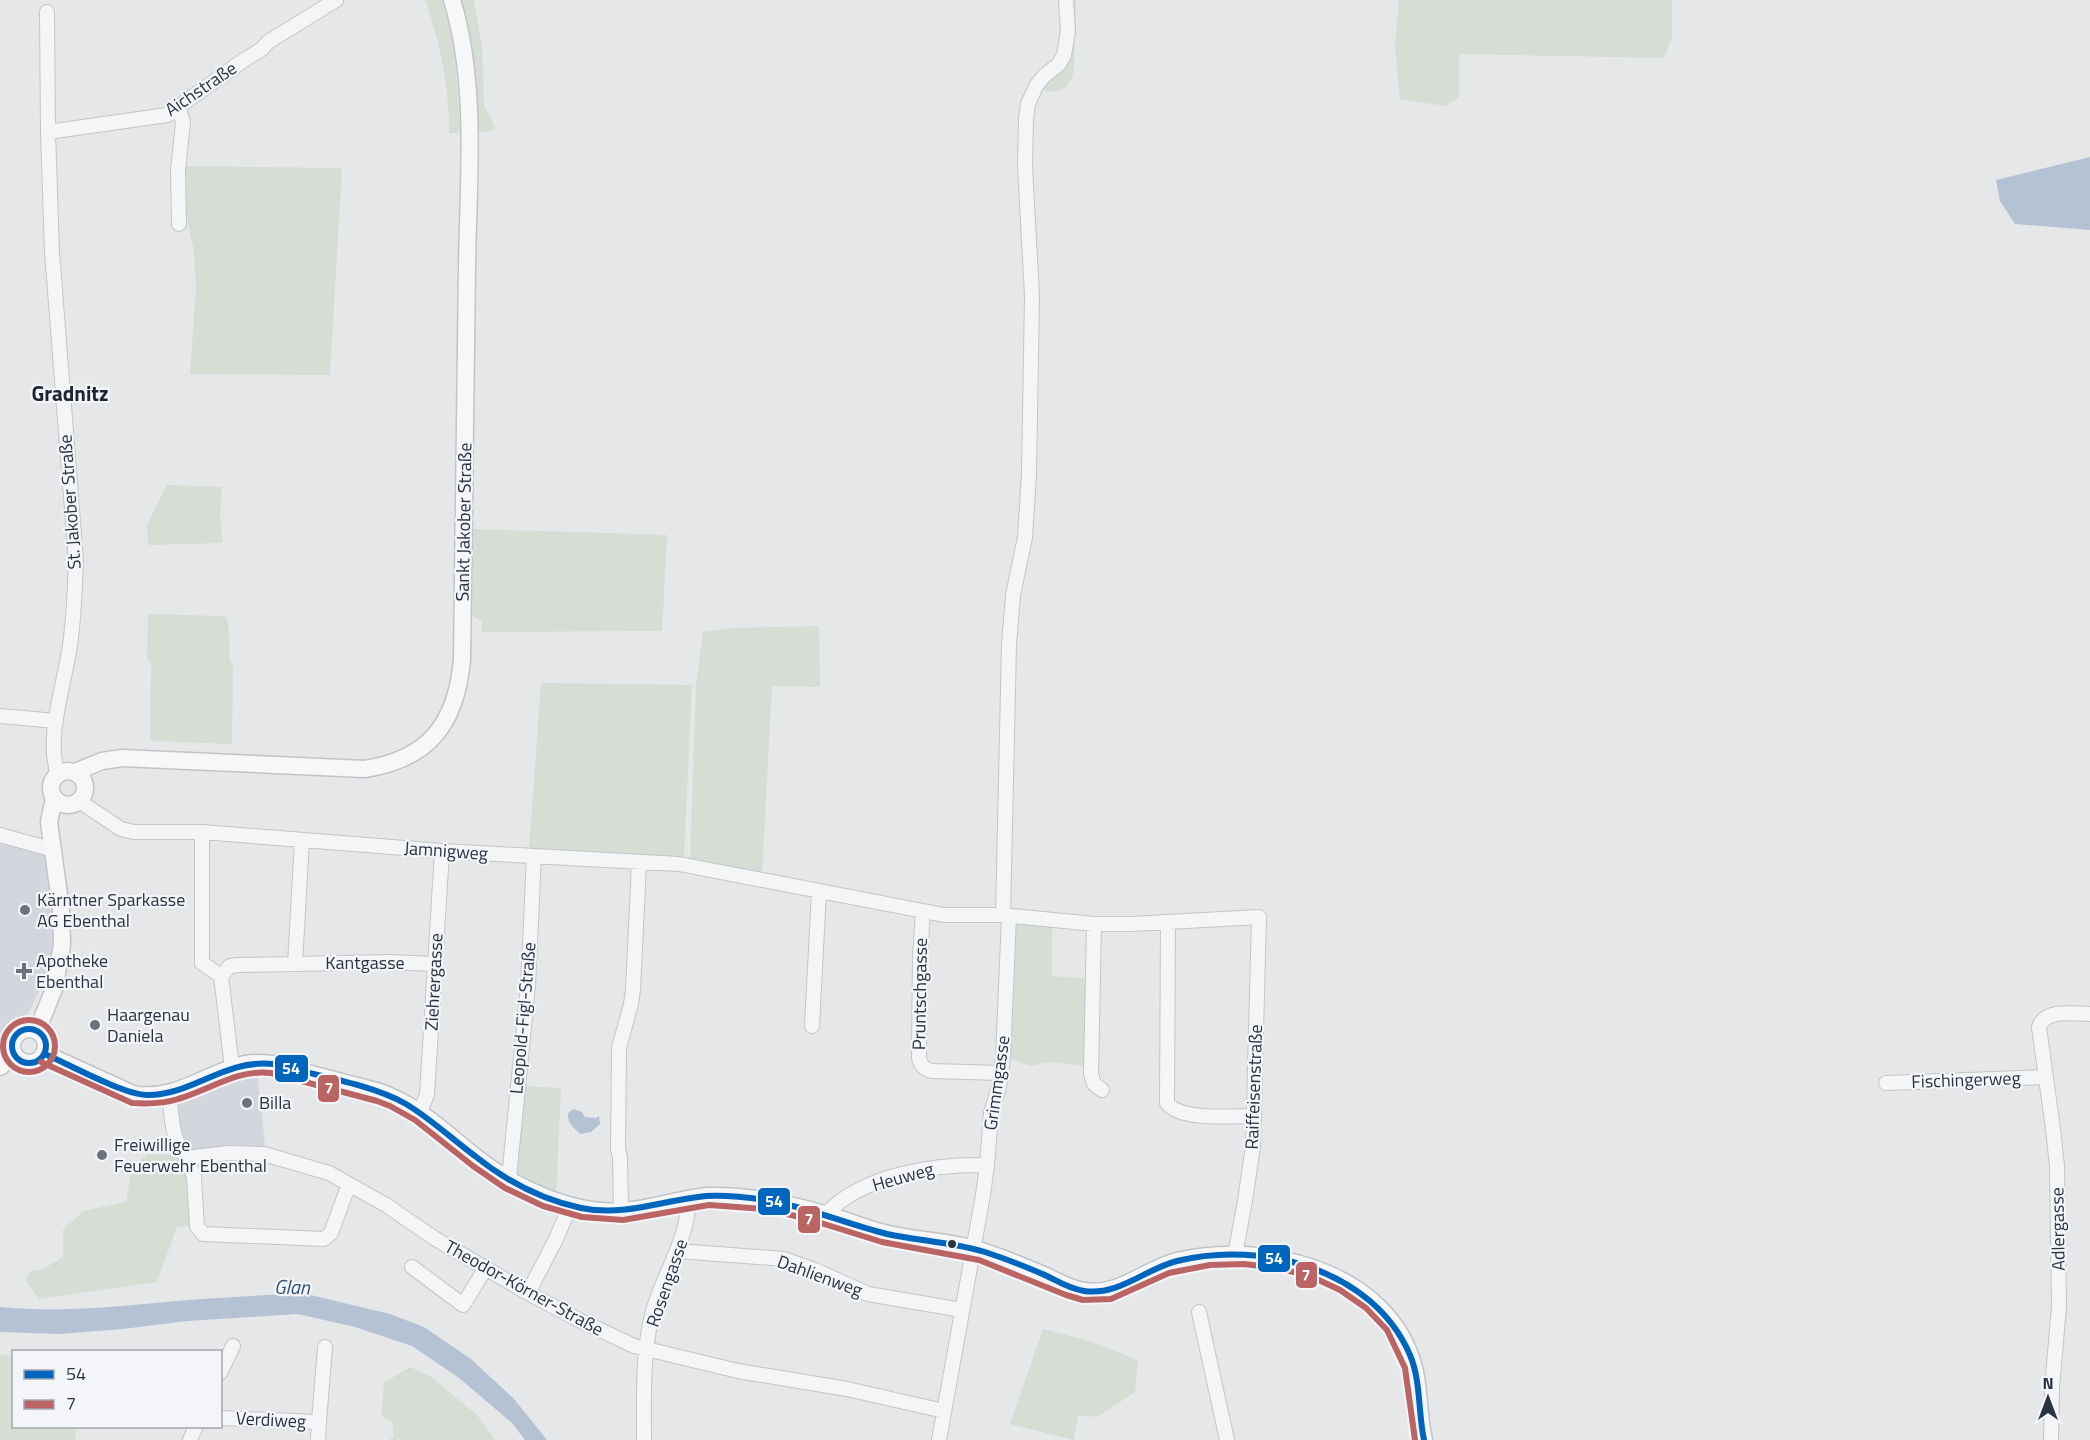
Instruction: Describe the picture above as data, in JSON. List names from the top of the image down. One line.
{"streets":{"main road":["Sankt Jakober Straße"],"street":["Aichstraße","St. Jakober Straße","Jamnigweg","Kantgasse","Ziehrergasse","Pruntschgasse","Leopold-Figl-Straße","Fischingerweg","Grimmgasse","Raiffeisenstraße","Heuweg","Adlergasse","Dahlienweg","Rosengasse","Theodor-Körner-Straße","Verdiweg"]},"crossings":[["Aichstraße","St. Jakober Straße"],["St. Jakober Straße","Sankt Jakober Straße"],["St. Jakober Straße","Jamnigweg"],["Sankt Jakober Straße","Jamnigweg"],["Jamnigweg","Ziehrergasse"],["Jamnigweg","Pruntschgasse"],["Jamnigweg","Leopold-Figl-Straße"],["Jamnigweg","Grimmgasse"],["Jamnigweg","Raiffeisenstraße"],["Kantgasse","Ziehrergasse"],["Pruntschgasse","Grimmgasse"],["Fischingerweg","Adlergasse"],["Grimmgasse","Heuweg"],["Grimmgasse","Dahlienweg"],["Grimmgasse","Theodor-Körner-Straße"],["Dahlienweg","Rosengasse"],["Rosengasse","Theodor-Körner-Straße"]],"districts":["Gradnitz"],"water":["Glan"],"places":{"other":["Kärntner Sparkasse AG Ebenthal","Haargenau Daniela","Billa","Freiwillige Feuerwehr Ebenthal"],"health":["Apotheke Ebenthal"]},"lines":["transit line 7","transit line 54"],"legend":["54","7"],"north":"top"}
